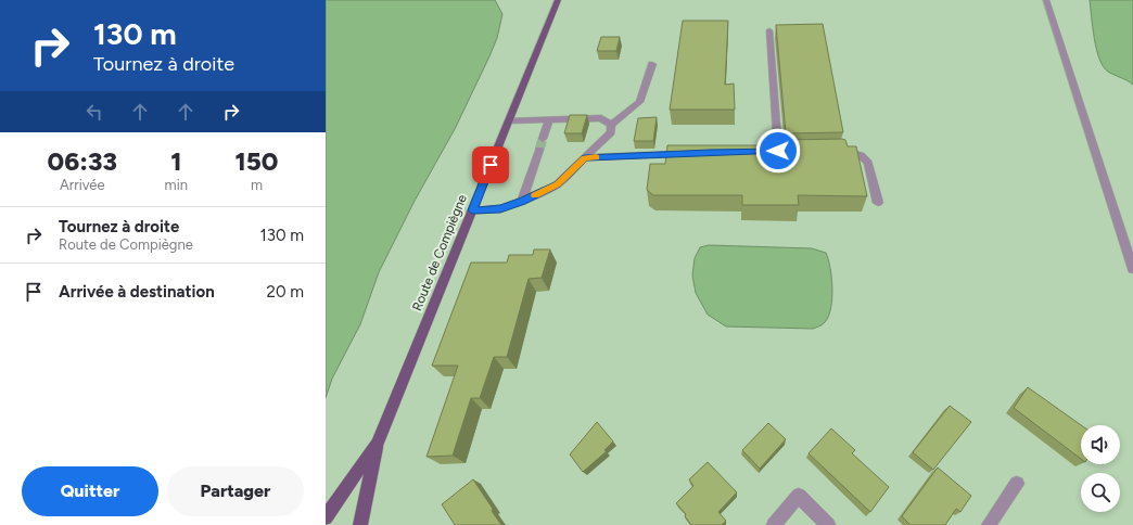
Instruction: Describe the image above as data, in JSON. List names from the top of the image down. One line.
{"streets":{"main road":["Route de Compiègne"]},"page":{"turn":["130 m","Tournez à droite"],"eta":["06:33","Arrivée","1","min","150","m"],"list":[{"name":"Tournez à droite","note":"Route de Compiègne","value":"130 m"},{"name":"Arrivée à destination","value":"20 m"}],"buttons":["Quitter","Partager"]}}
